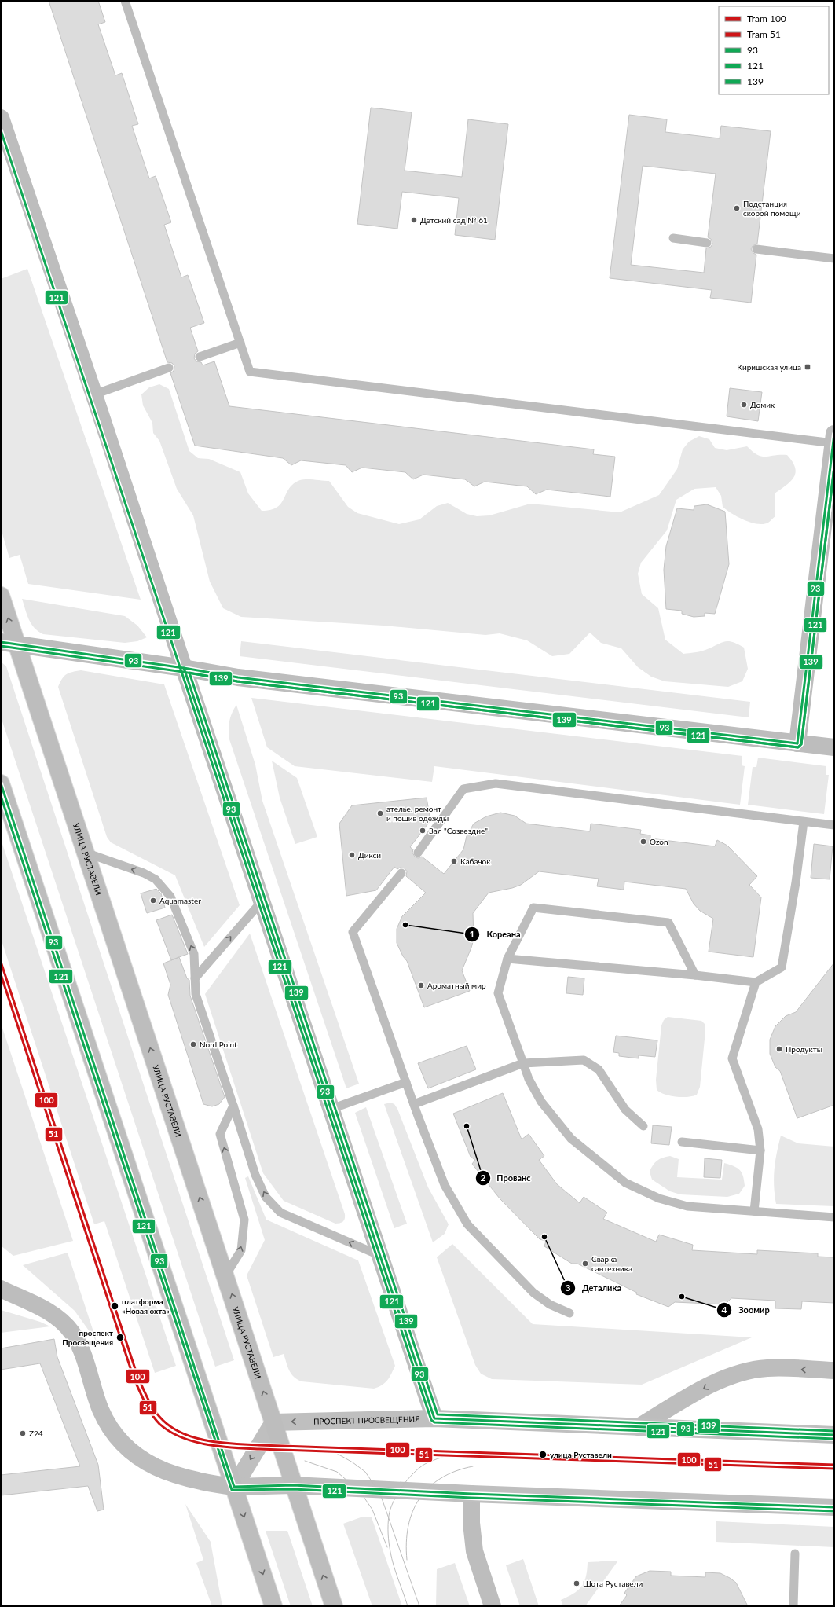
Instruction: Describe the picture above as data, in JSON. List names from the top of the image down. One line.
{"streets":{"main road":["ПРОСПЕКТ ПРОСВЕЩЕНИЯ"],"street":["УЛИЦА РУСТАВЕЛИ"]},"crossings":[["УЛИЦА РУСТАВЕЛИ","ПРОСПЕКТ ПРОСВЕЩЕНИЯ"]],"places":{"other":["Подстанция скорой помощи","Детский сад № 61","Домик","ателье. ремонт и пошив одежды","Зал \"Созвездие\"","Ozon","Дикси","Кабачок","Aquamaster","Кореана","Ароматный мир","Nord Point","Продукты","Прованс","Деталика","Сварка сантехника","Зоомир","платформа «Новая охта»","проспект Просвещения","Z24","улица Руставели","Шота Руставели"],"transit":["Киришская улица"]},"lines":["transit line 121","transit line 93","transit line 139","tram line 100","tram line 51"],"legend":["Tram 100","Tram 51","93","121","139"]}
